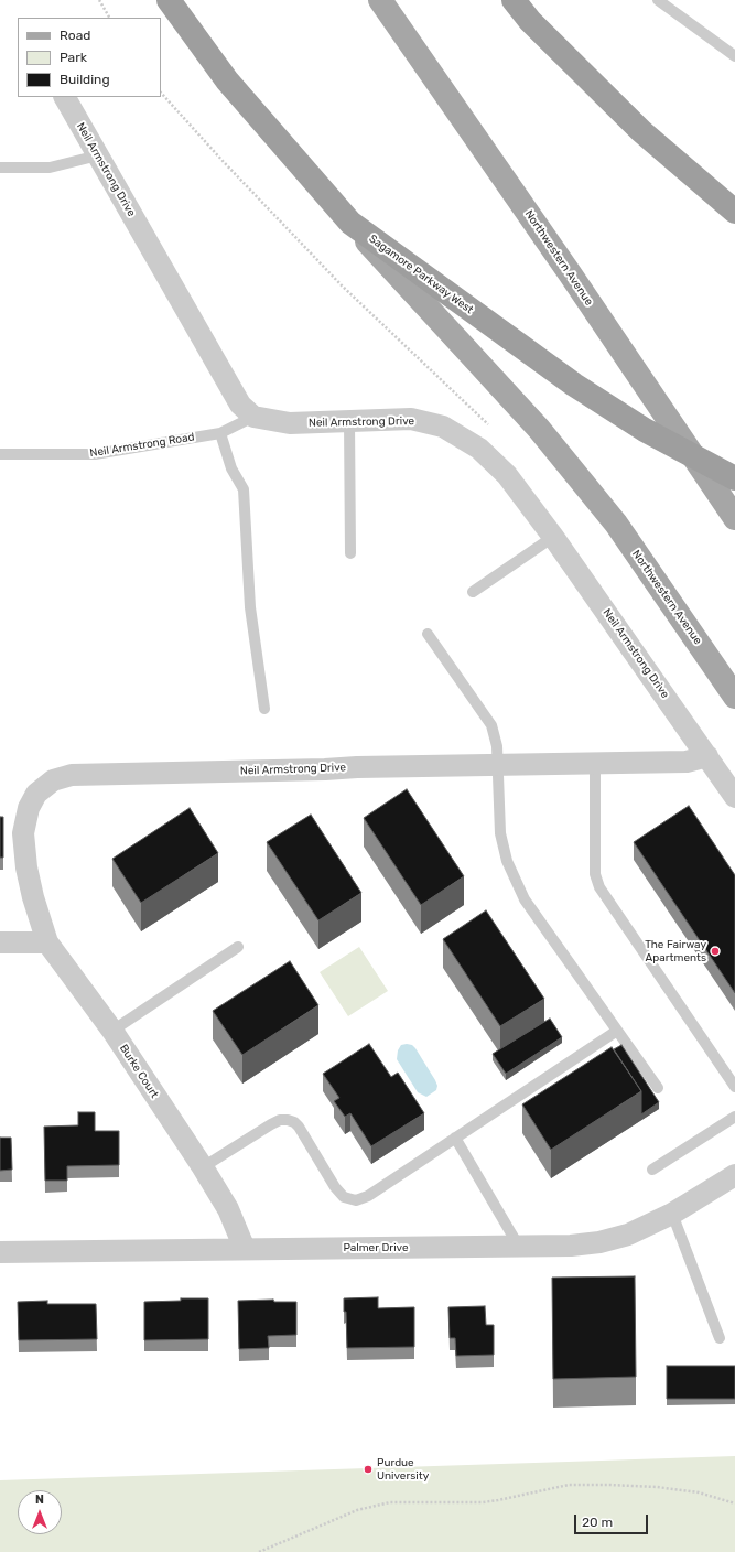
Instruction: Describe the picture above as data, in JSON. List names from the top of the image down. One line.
{"streets":{"highway":["Sagamore Parkway West"],"main road":["Northwestern Avenue"],"street":["Neil Armstrong Drive","Burke Court","Palmer Drive"],"lane":["Neil Armstrong Road"]},"crossings":[["Neil Armstrong Drive","Neil Armstrong Road"],["Neil Armstrong Drive","Burke Court"],["Northwestern Avenue","Sagamore Parkway West"],["Burke Court","Palmer Drive"]],"places":["The Fairway Apartments","Purdue University"],"legend":["Road","Park","Building"],"scale_bar":"20 m","north":"top"}
